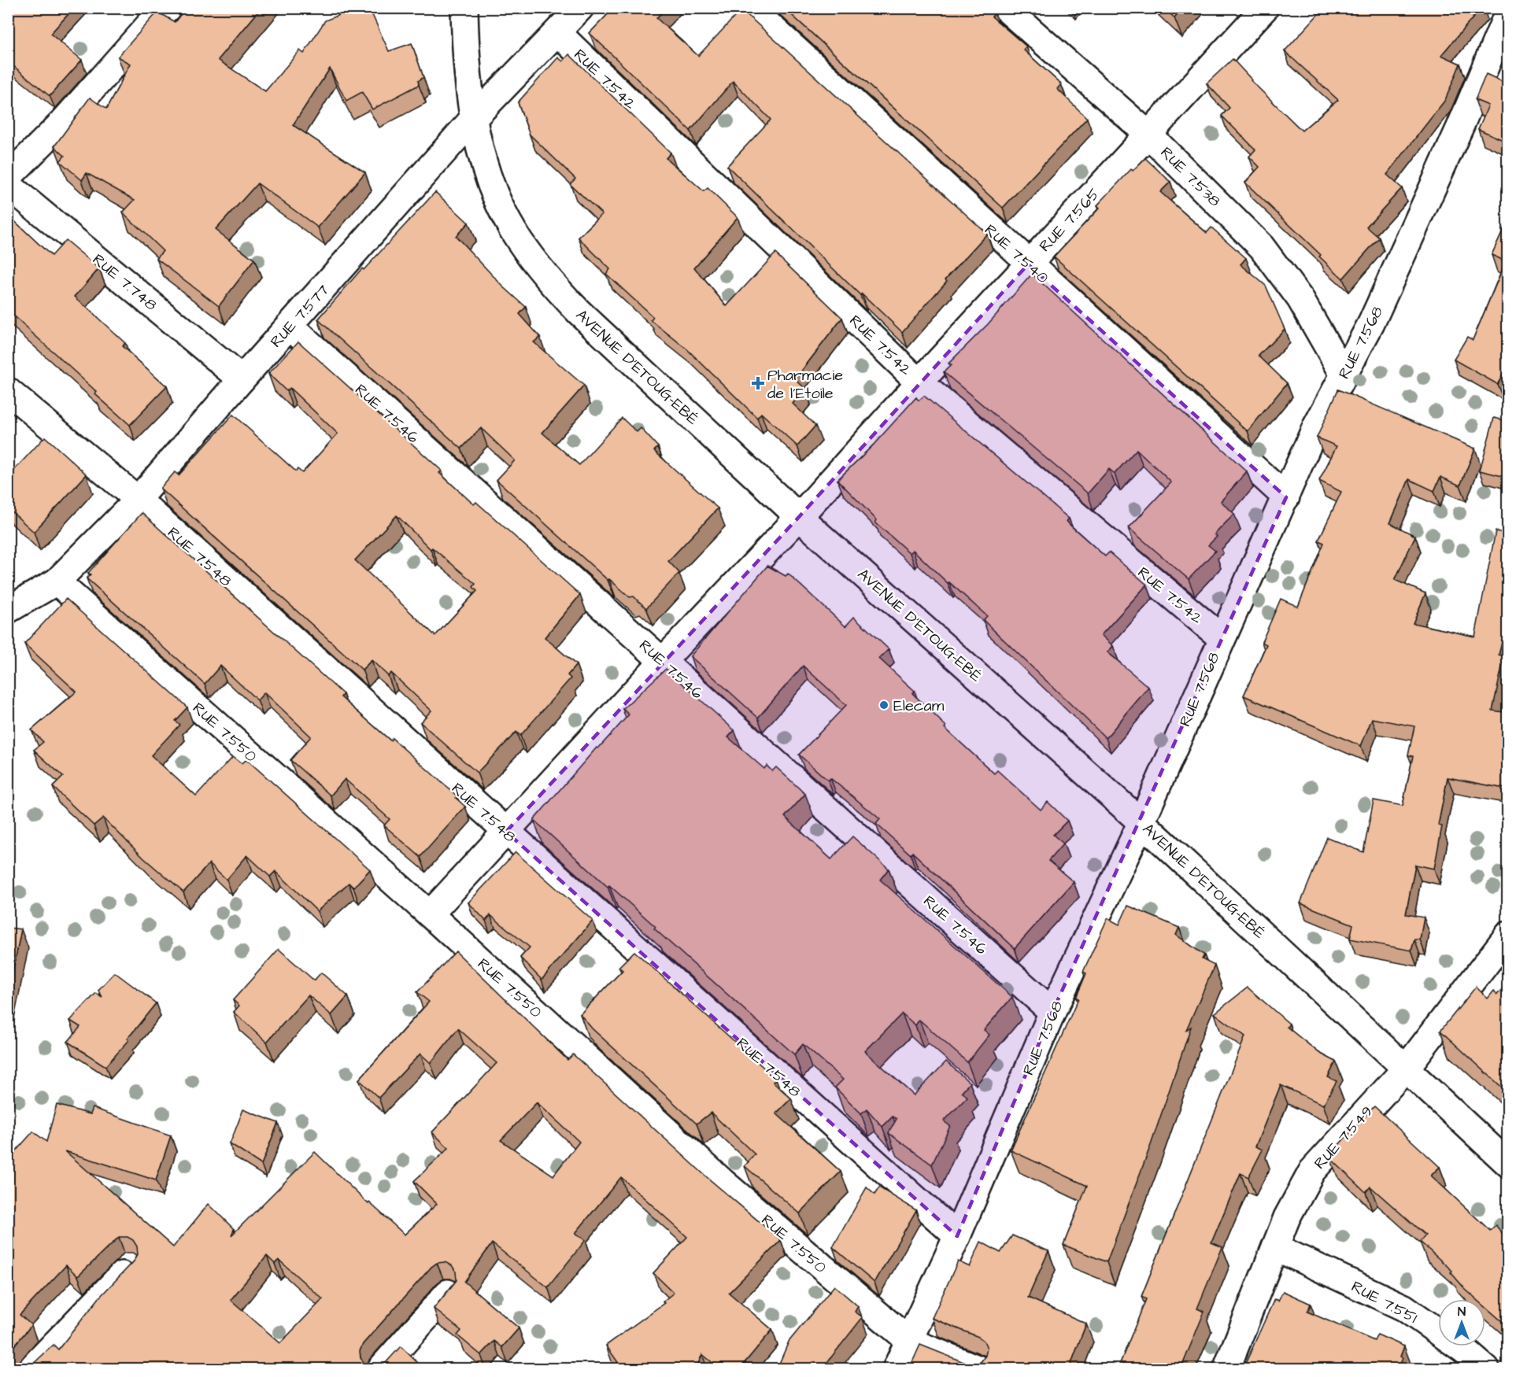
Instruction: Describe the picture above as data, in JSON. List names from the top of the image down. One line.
{"streets":{"street":["RUE 7.542","RUE 7.538","RUE 7.565","RUE 7.540","RUE 7.748","RUE 7.577","RUE 7.568","AVENUE D'ETOUG-EBÉ","RUE 7.546","RUE 7.548","RUE 7.550","RUE 7.549","RUE 7.551"]},"crossings":[["RUE 7.542","RUE 7.565"],["RUE 7.542","RUE 7.577"],["RUE 7.542","RUE 7.568"],["RUE 7.538","RUE 7.565"],["RUE 7.538","RUE 7.568"],["RUE 7.565","RUE 7.540"],["RUE 7.565","AVENUE D'ETOUG-EBÉ"],["RUE 7.565","RUE 7.546"],["RUE 7.565","RUE 7.548"],["RUE 7.565","RUE 7.550"],["RUE 7.540","RUE 7.568"],["RUE 7.748","RUE 7.577"],["RUE 7.577","AVENUE D'ETOUG-EBÉ"],["RUE 7.577","RUE 7.546"],["RUE 7.577","RUE 7.548"],["RUE 7.577","RUE 7.550"],["RUE 7.568","AVENUE D'ETOUG-EBÉ"],["RUE 7.568","RUE 7.546"],["RUE 7.568","RUE 7.548"],["RUE 7.568","RUE 7.550"],["AVENUE D'ETOUG-EBÉ","RUE 7.549"],["RUE 7.549","RUE 7.551"]],"places":{"health":["Pharmacie de l'Etoile"],"other":["Elecam"]},"north":"top"}
